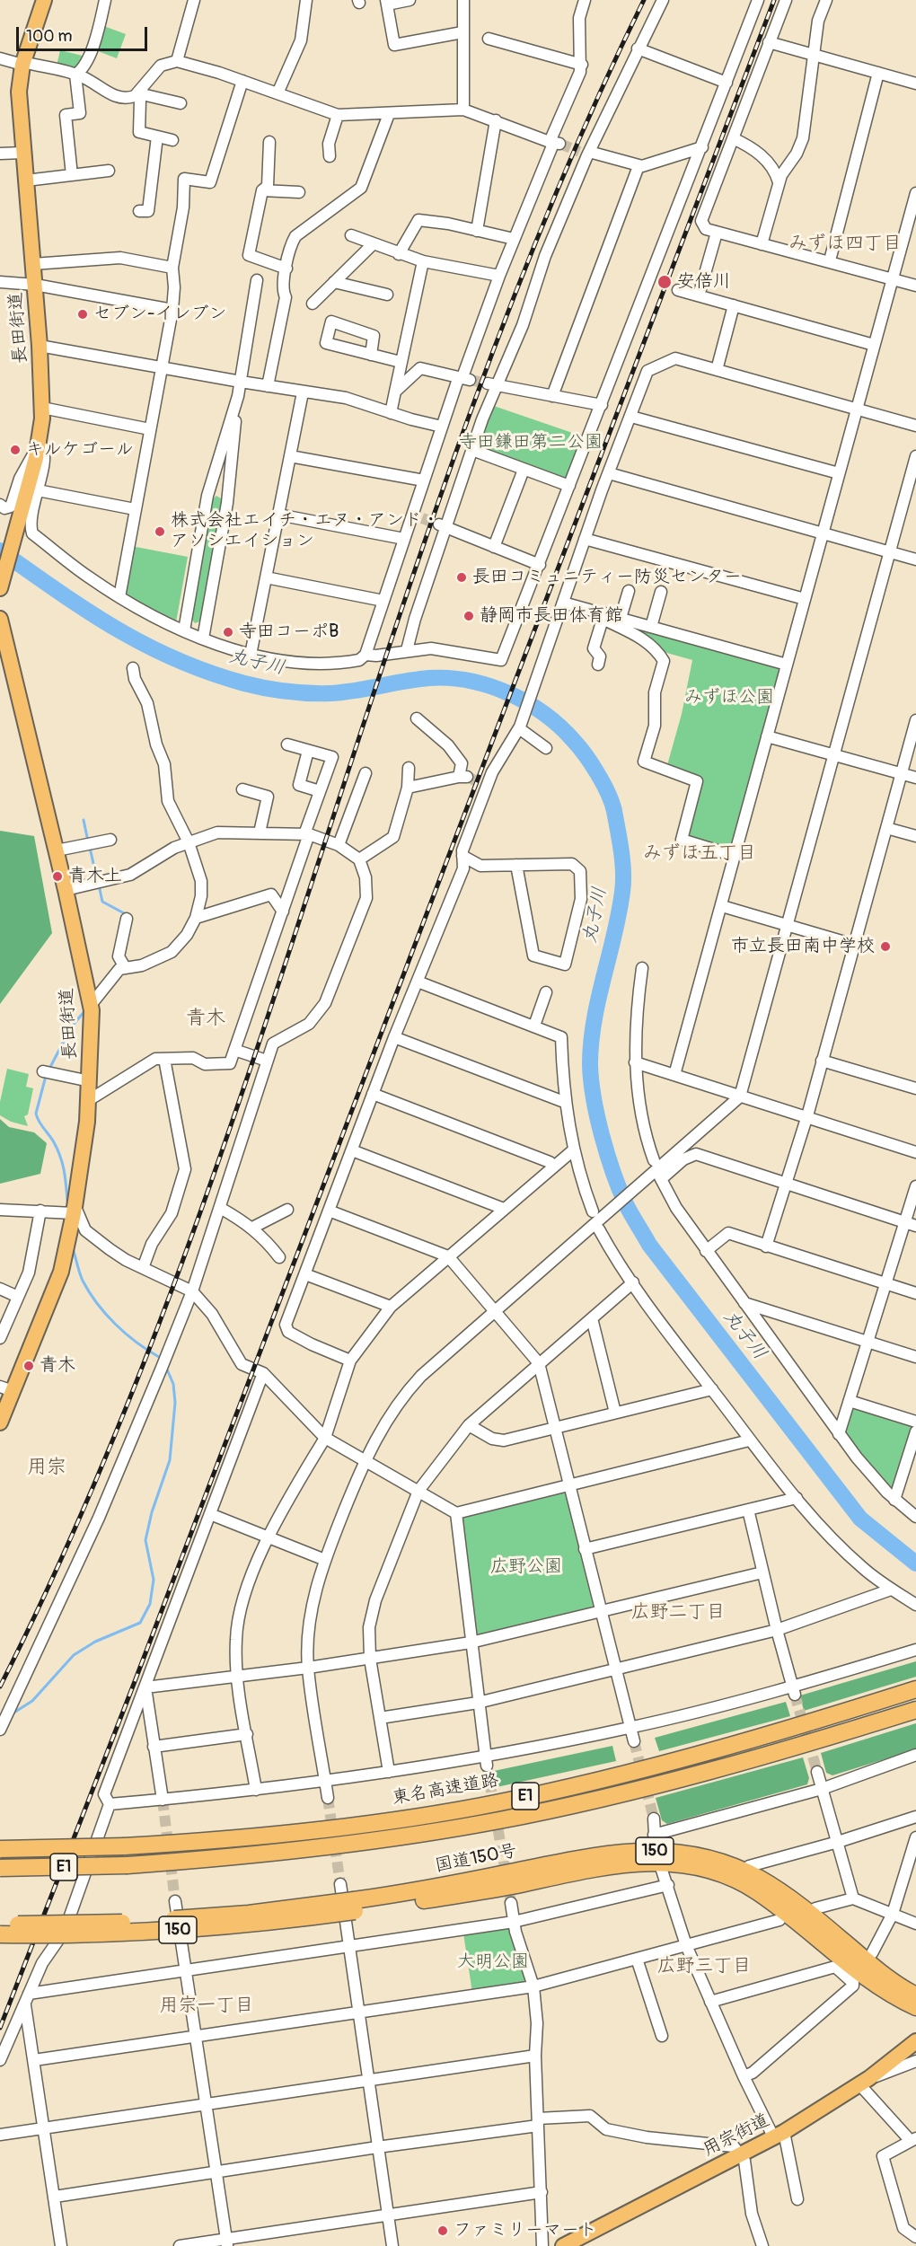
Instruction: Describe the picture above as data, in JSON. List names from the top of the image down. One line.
{"streets":{"highway":["東名高速道路","E1","150","国道150号"],"main road":["長田街道","用宗街道"]},"districts":["みずほ四丁目","みずほ五丁目","青木","用宗","広野二丁目","広野三丁目","用宗一丁目"],"water":["丸子川"],"parks":["寺田鎌田第二公園","みずほ公園","広野公園","大明公園"],"places":["安倍川","セブン-イレブン","キルケゴール","株式会社エイチ・エヌ・アンド・ アソシエイション","長田コミュニティー防災センター","静岡市長田体育館","寺田コーポB","青木上","市立長田南中学校","青木","ファミリーマート"],"scale_bar":"100 m"}
